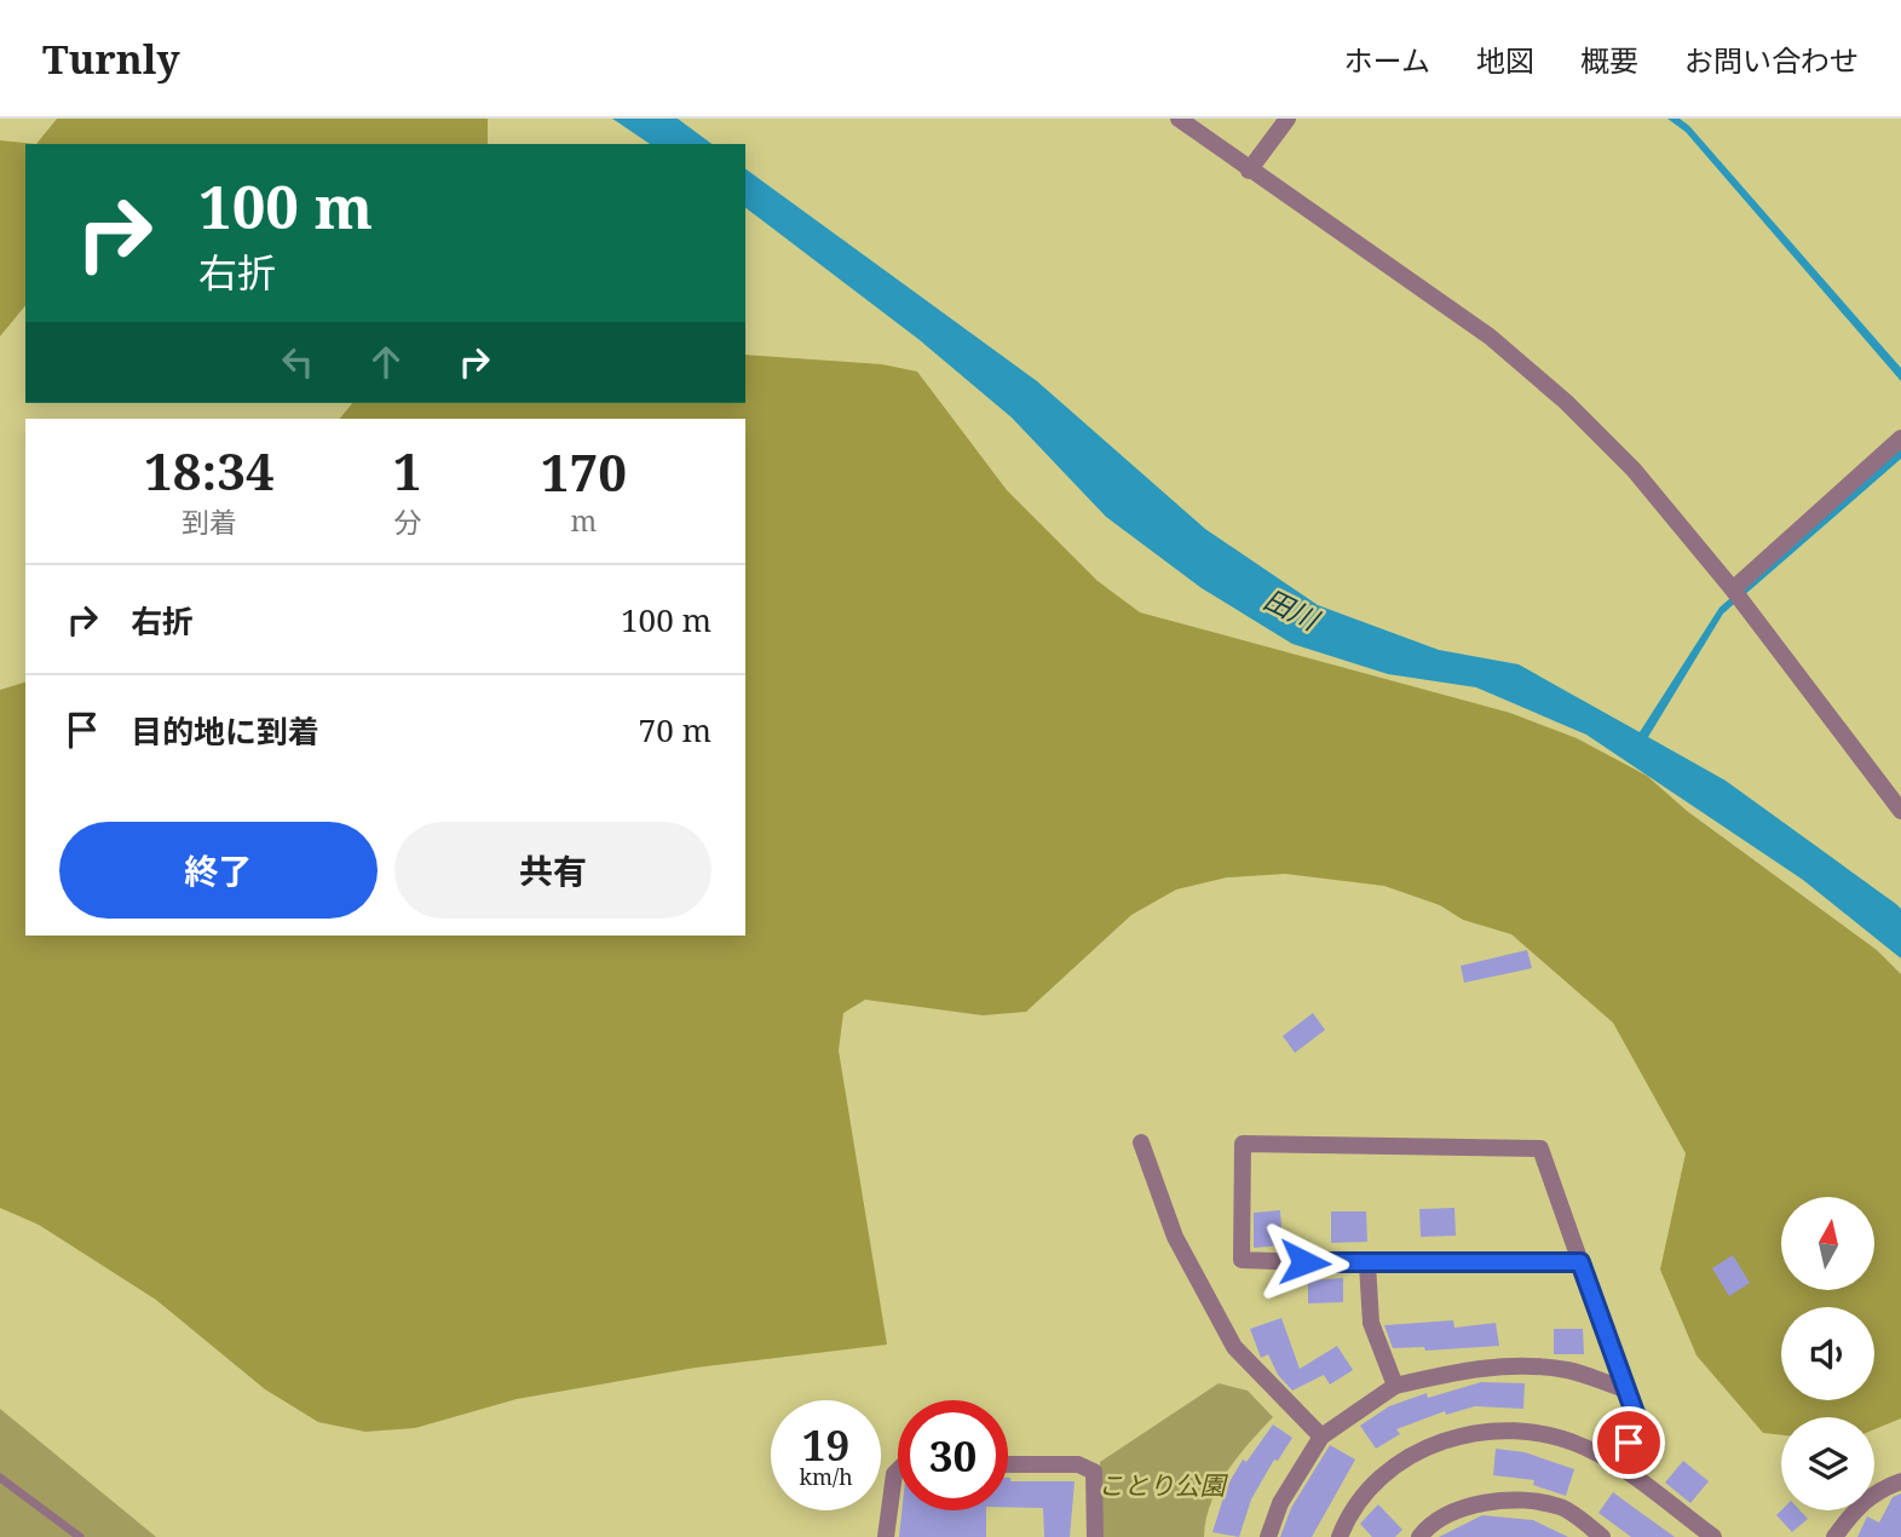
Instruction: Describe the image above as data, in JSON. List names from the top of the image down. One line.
{"water":["田川"],"parks":["ことり公園"],"north":"top","page":{"header":"Turnly","nav":["ホーム","地図","概要","お問い合わせ"],"turn":["100 m","右折"],"eta":["18:34","到着","1","分","170","m"],"list":[{"name":"右折","value":"100 m"},{"name":"目的地に到着","value":"70 m"}],"buttons":["終了","共有"],"speed":"19 km/h","limit":"30"}}
